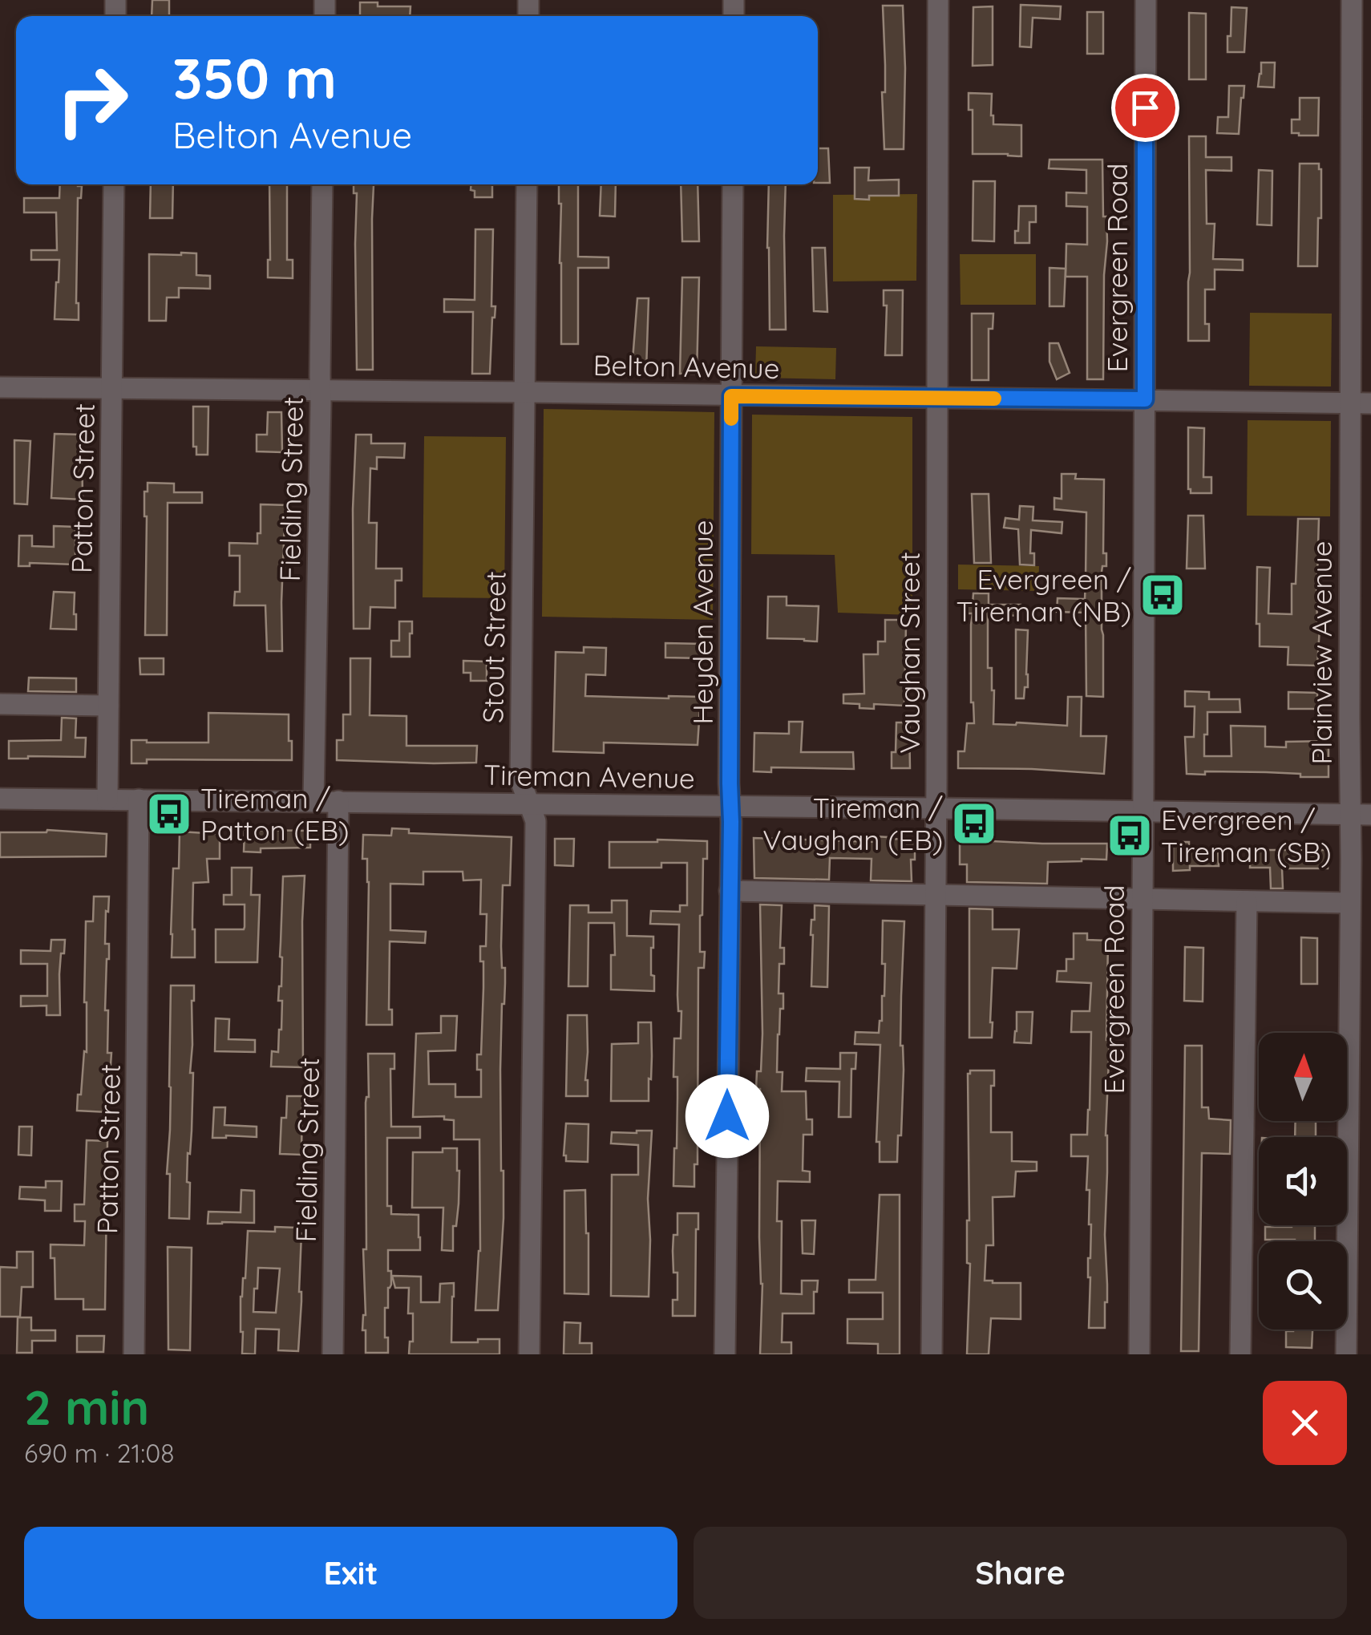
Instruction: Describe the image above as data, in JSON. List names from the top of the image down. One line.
{"streets":{"street":["Evergreen Road","Belton Avenue","Patton Street","Fielding Street","Heyden Avenue","Stout Street","Vaughan Street","Plainview Avenue","Tireman Avenue"]},"crossings":[["Evergreen Road","Belton Avenue"],["Evergreen Road","Tireman Avenue"],["Belton Avenue","Patton Street"],["Belton Avenue","Fielding Street"],["Belton Avenue","Heyden Avenue"],["Belton Avenue","Stout Street"],["Belton Avenue","Vaughan Street"],["Belton Avenue","Plainview Avenue"],["Patton Street","Tireman Avenue"],["Fielding Street","Tireman Avenue"],["Heyden Avenue","Tireman Avenue"],["Stout Street","Tireman Avenue"],["Vaughan Street","Tireman Avenue"],["Plainview Avenue","Tireman Avenue"]],"places":{"bus stop":["Evergreen / Tireman (NB)","Tireman / Patton (EB)","Tireman / Vaughan (EB)","Evergreen / Tireman (SB)"]},"north":"top","page":{"turn":["350 m","Belton Avenue"],"heading":["2 min","690 m · 21:08"],"buttons":["Exit","Share"]}}
